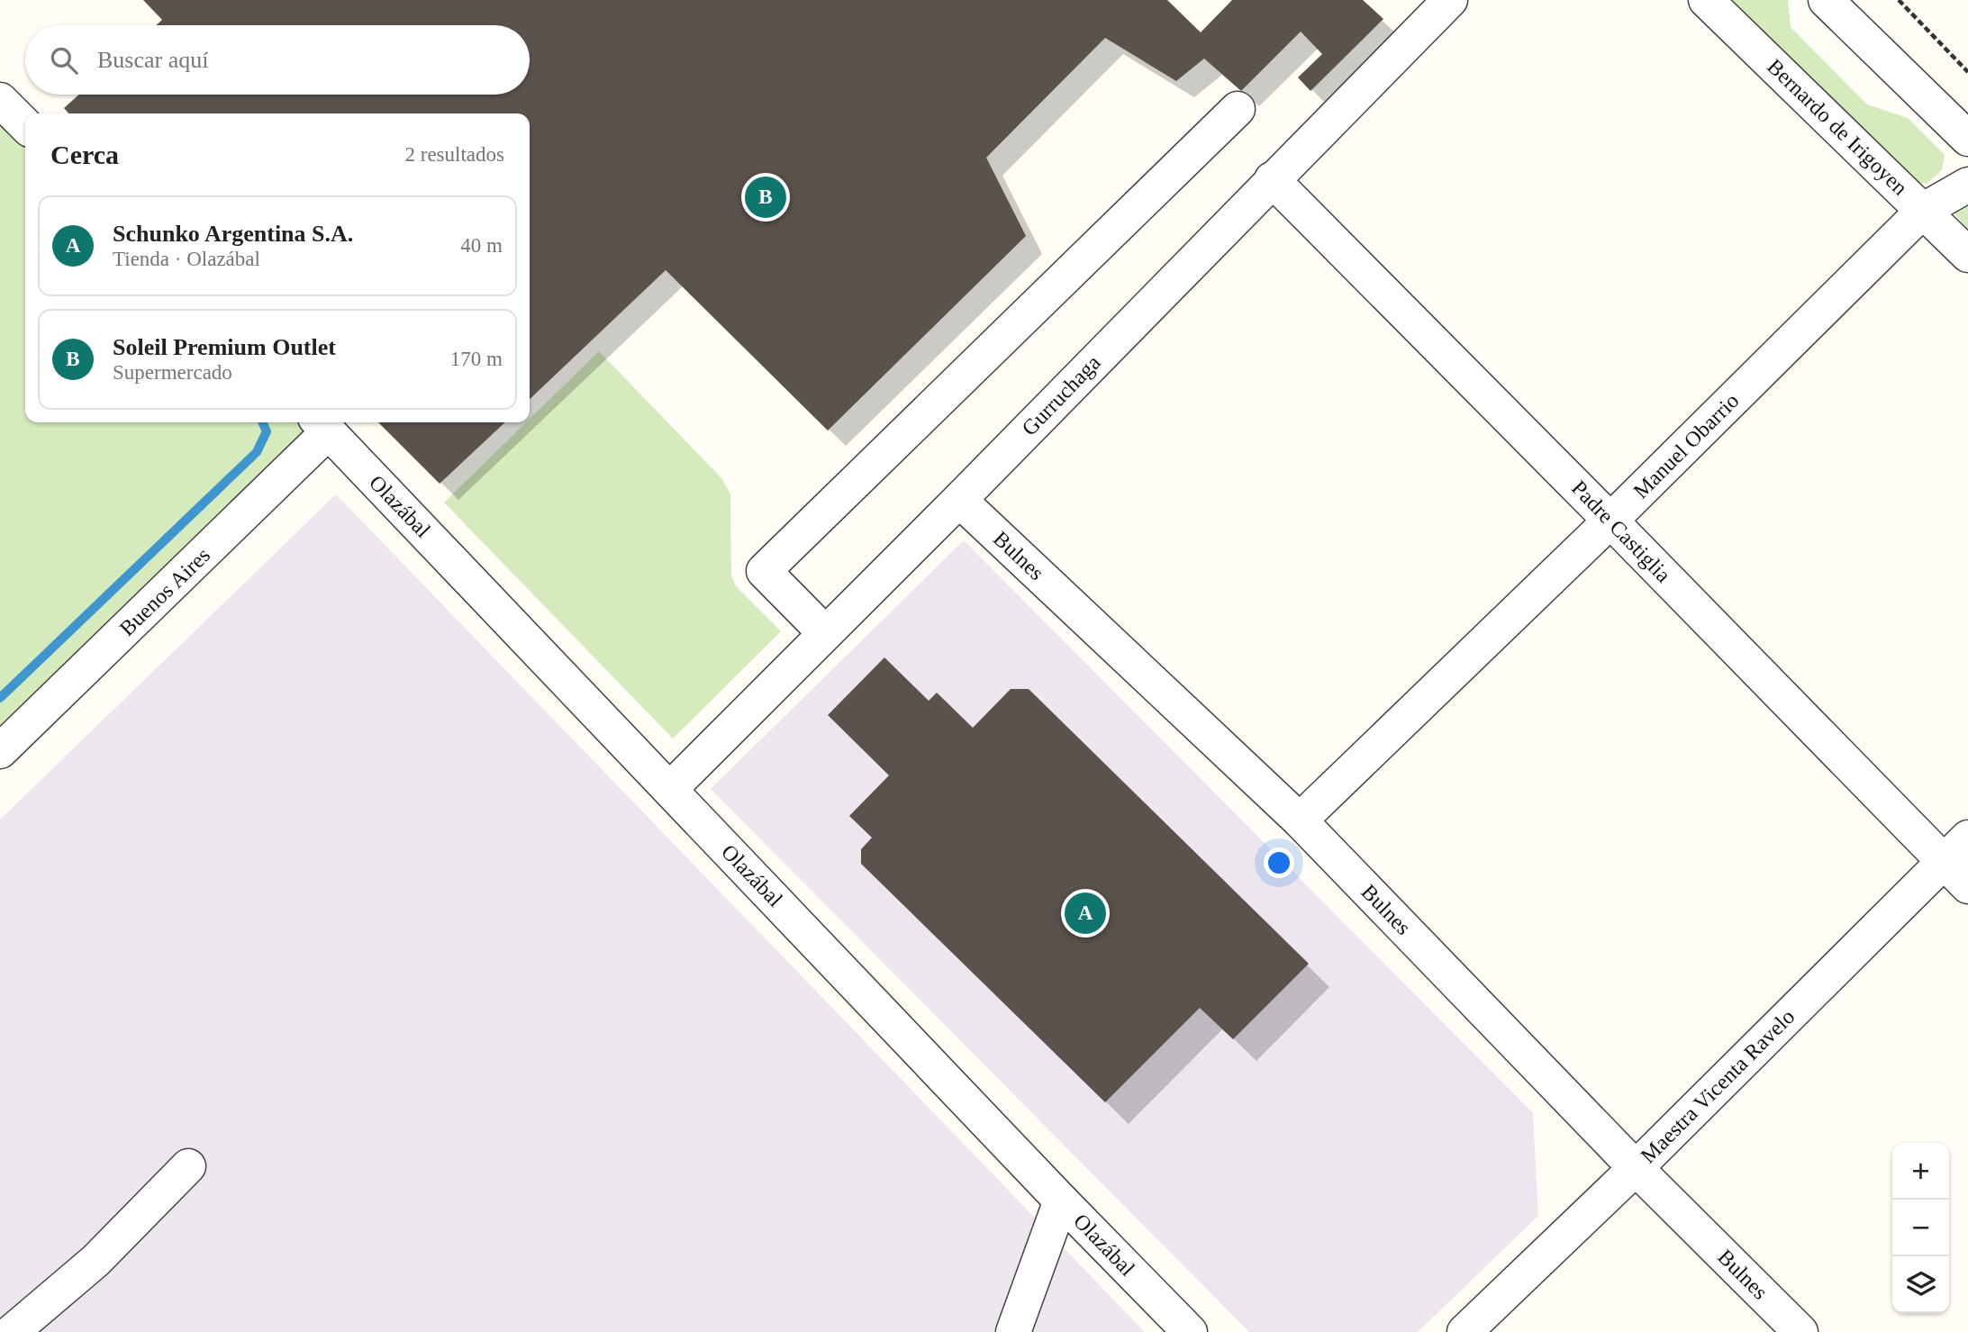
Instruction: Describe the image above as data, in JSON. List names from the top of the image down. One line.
{"streets":{"street":["Bernardo de Irigoyen","Gurruchaga","Manuel Obarrio","Olazábal","Padre Castiglia","Bulnes","Buenos Aires","Maestra Vicenta Ravelo"]},"crossings":[["Bernardo de Irigoyen","Manuel Obarrio"],["Gurruchaga","Olazábal"],["Gurruchaga","Padre Castiglia"],["Gurruchaga","Bulnes"],["Manuel Obarrio","Padre Castiglia"],["Manuel Obarrio","Bulnes"],["Olazábal","Buenos Aires"],["Padre Castiglia","Maestra Vicenta Ravelo"],["Bulnes","Maestra Vicenta Ravelo"]],"page":{"search":"Buscar aquí","heading":["Cerca","2 resultados"],"pins":["B","A"],"list":[{"mark":"A","name":"Schunko Argentina S.A.","note":"Tienda · Olazábal","value":"40 m"},{"mark":"B","name":"Soleil Premium Outlet","note":"Supermercado","value":"170 m"}],"map_buttons":["+","−"]}}
